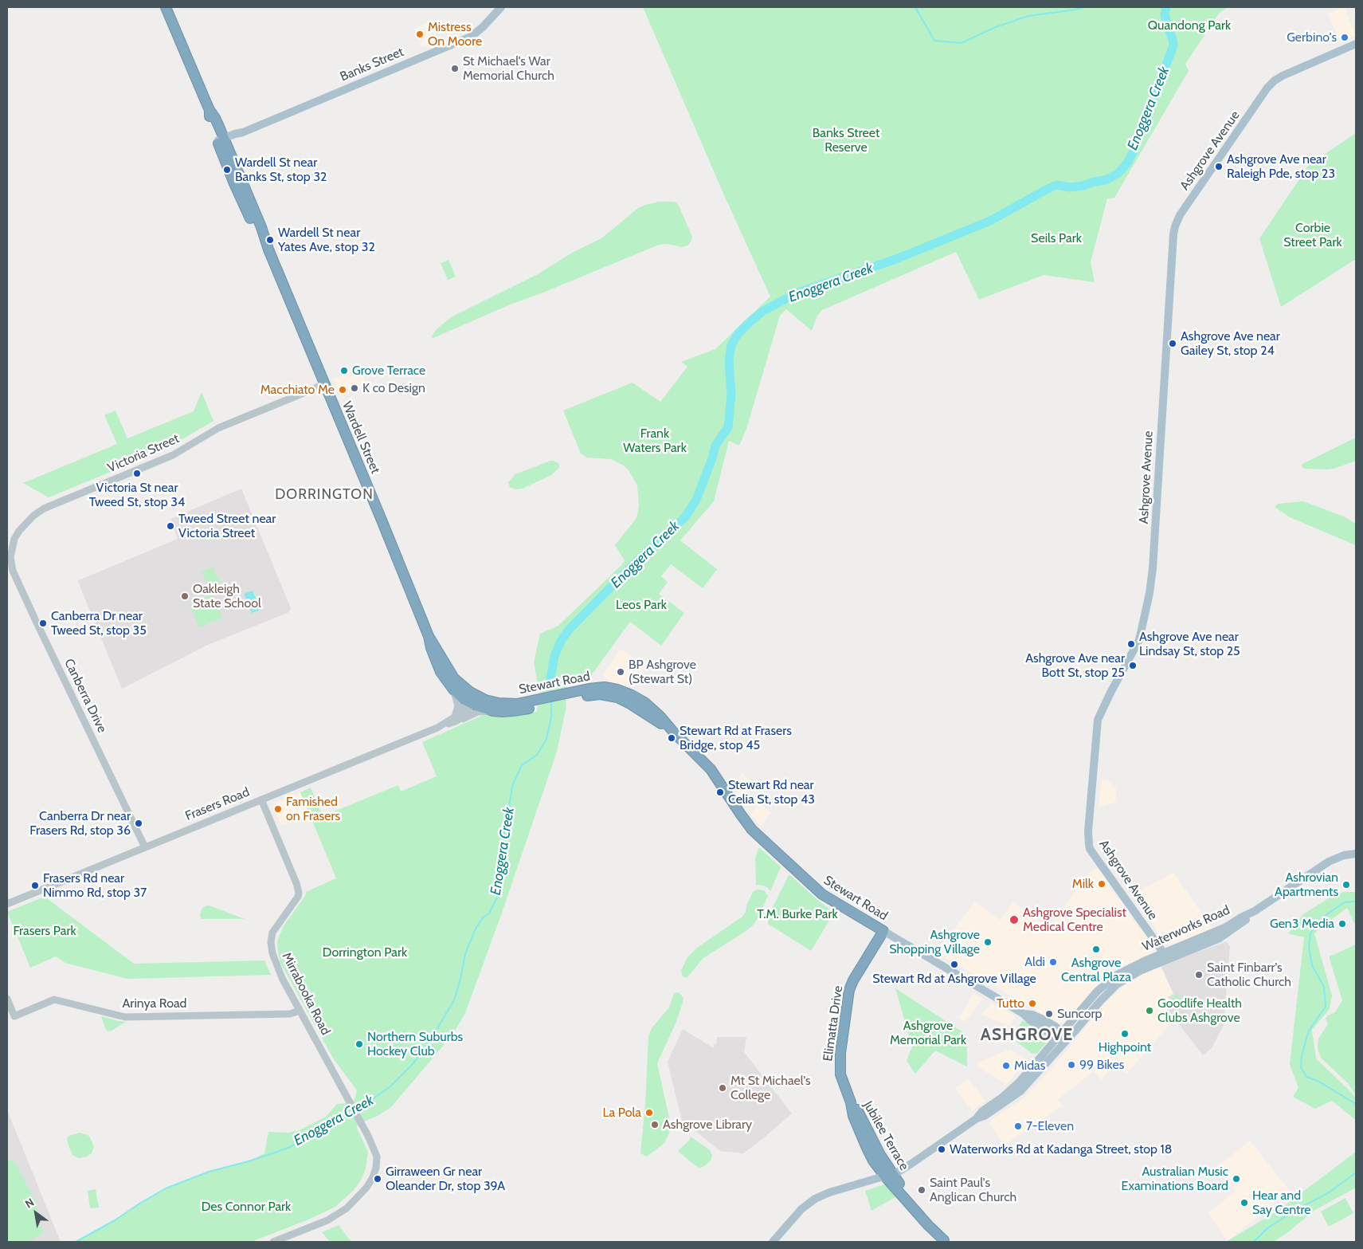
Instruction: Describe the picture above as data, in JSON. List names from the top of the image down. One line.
{"streets":{"highway":["Wardell Street","Stewart Road","Elimatta Drive","Jubilee Terrace"],"main road":["Banks Street","Ashgrove Avenue","Waterworks Road"],"street":["Victoria Street","Canberra Drive","Frasers Road","Mirrabooka Road","Arinya Road"]},"crossings":[["Banks Street","Wardell Street"],["Ashgrove Avenue","Waterworks Road"],["Wardell Street","Victoria Street"],["Wardell Street","Stewart Road"],["Wardell Street","Frasers Road"],["Victoria Street","Canberra Drive"],["Stewart Road","Frasers Road"],["Stewart Road","Waterworks Road"],["Stewart Road","Elimatta Drive"],["Canberra Drive","Frasers Road"],["Frasers Road","Mirrabooka Road"],["Waterworks Road","Jubilee Terrace"],["Mirrabooka Road","Arinya Road"],["Elimatta Drive","Jubilee Terrace"]],"districts":["DORRINGTON","ASHGROVE"],"water":["Enoggera Creek"],"parks":["Quandong Park","Banks Street Reserve","Corbie Street Park","Seils Park","Frank Waters Park","Leos Park","T.M. Burke Park","Frasers Park","Dorrington Park","Ashgrove Memorial Park","Des Connor Park"],"places":["Mistress On Moore","Gerbino's","St Michael's War Memorial Church","Ashgrove Ave near Raleigh Pde, stop 23","Wardell St near Banks St, stop 32","Wardell St near Yates Ave, stop 32","Ashgrove Ave near Gailey St, stop 24","Grove Terrace","K co Design","Macchiato Me","Victoria St near Tweed St, stop 34","Tweed Street near Victoria Street","Oakleigh State School","Canberra Dr near Tweed St, stop 35","Ashgrove Ave near Lindsay St, stop 25","Ashgrove Ave near Bott St, stop 25","BP Ashgrove (Stewart St)","Stewart Rd at Frasers Bridge, stop 45","Stewart Rd near Celia St, stop 43","Famished on Frasers","Canberra Dr near Frasers Rd, stop 36","Milk","Ashrovian Apartments","Frasers Rd near Nimmo Rd, stop 37","Ashgrove Specialist Medical Centre","Gen3 Media","Ashgrove Shopping Village","Ashgrove Central Plaza","Aldi","Stewart Rd at Ashgrove Village","Saint Finbarr's Catholic Church","Tutto","Goodlife Health Clubs Ashgrove","Suncorp","Highpoint","Northern Suburbs Hockey Club","99 Bikes","Midas","Mt St Michael's College","La Pola","Ashgrove Library","7-Eleven","Waterworks Rd at Kadanga Street, stop 18","Girraween Gr near Oleander Dr, stop 39A","Australian Music Examinations Board","Saint Paul's Anglican Church","Hear and Say Centre"],"north":"top left"}
